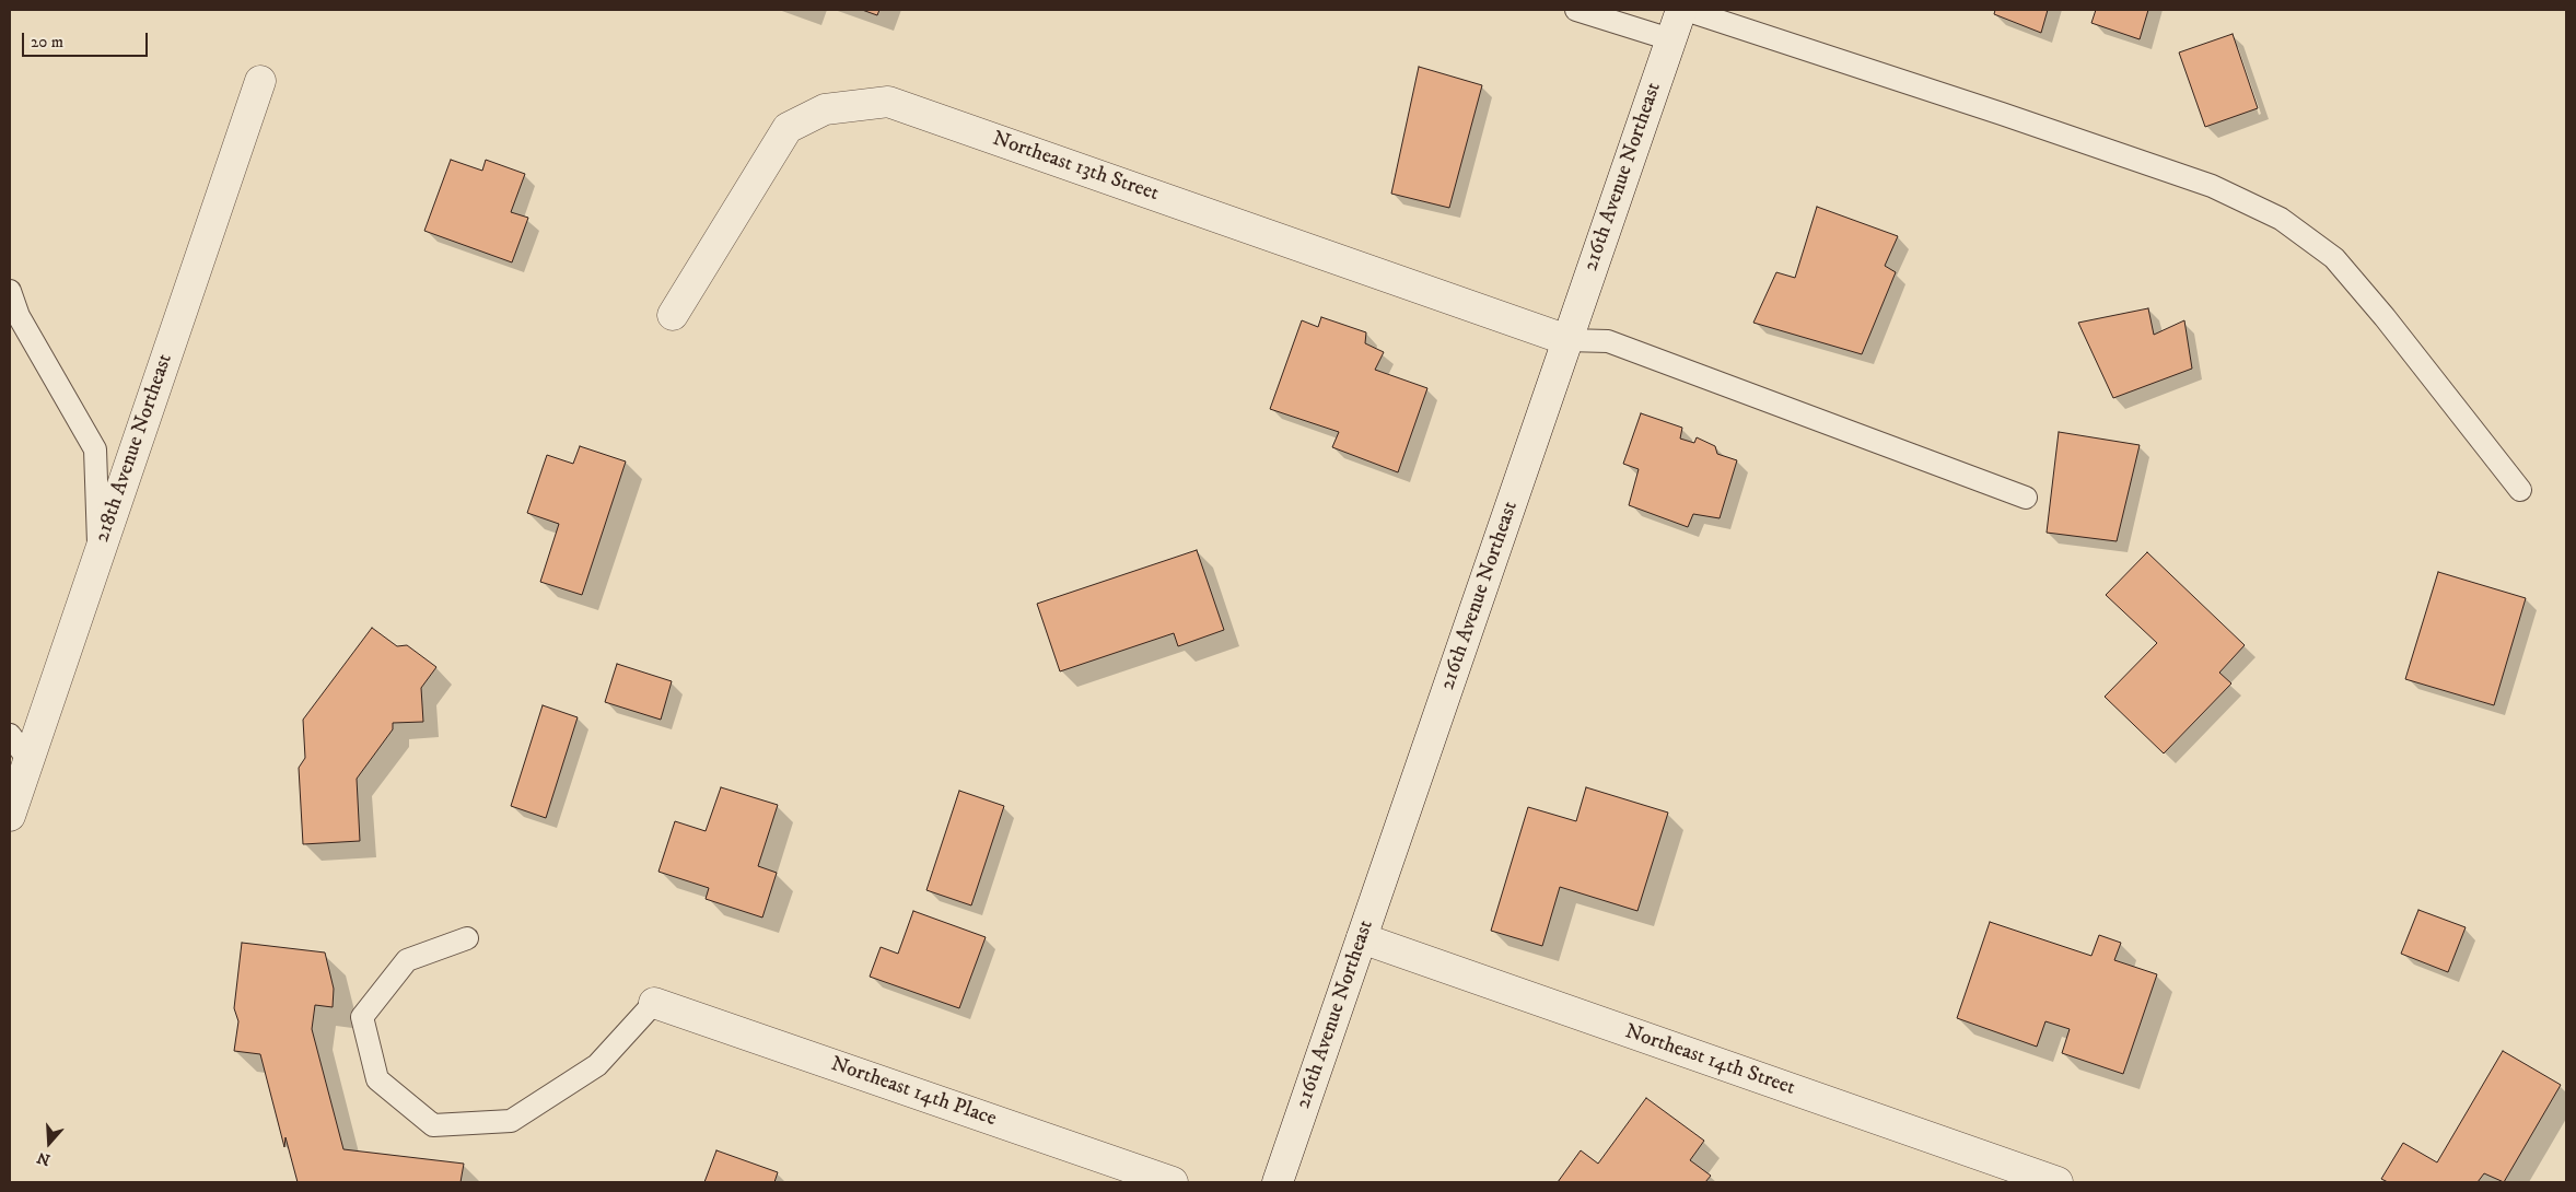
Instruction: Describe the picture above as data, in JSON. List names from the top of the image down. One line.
{"streets":{"street":["Northeast 13th Street","216th Avenue Northeast","218th Avenue Northeast","Northeast 14th Street","Northeast 14th Place"]},"crossings":[["Northeast 13th Street","216th Avenue Northeast"],["216th Avenue Northeast","Northeast 14th Street"]],"scale_bar":"20 m","north":"bottom"}
